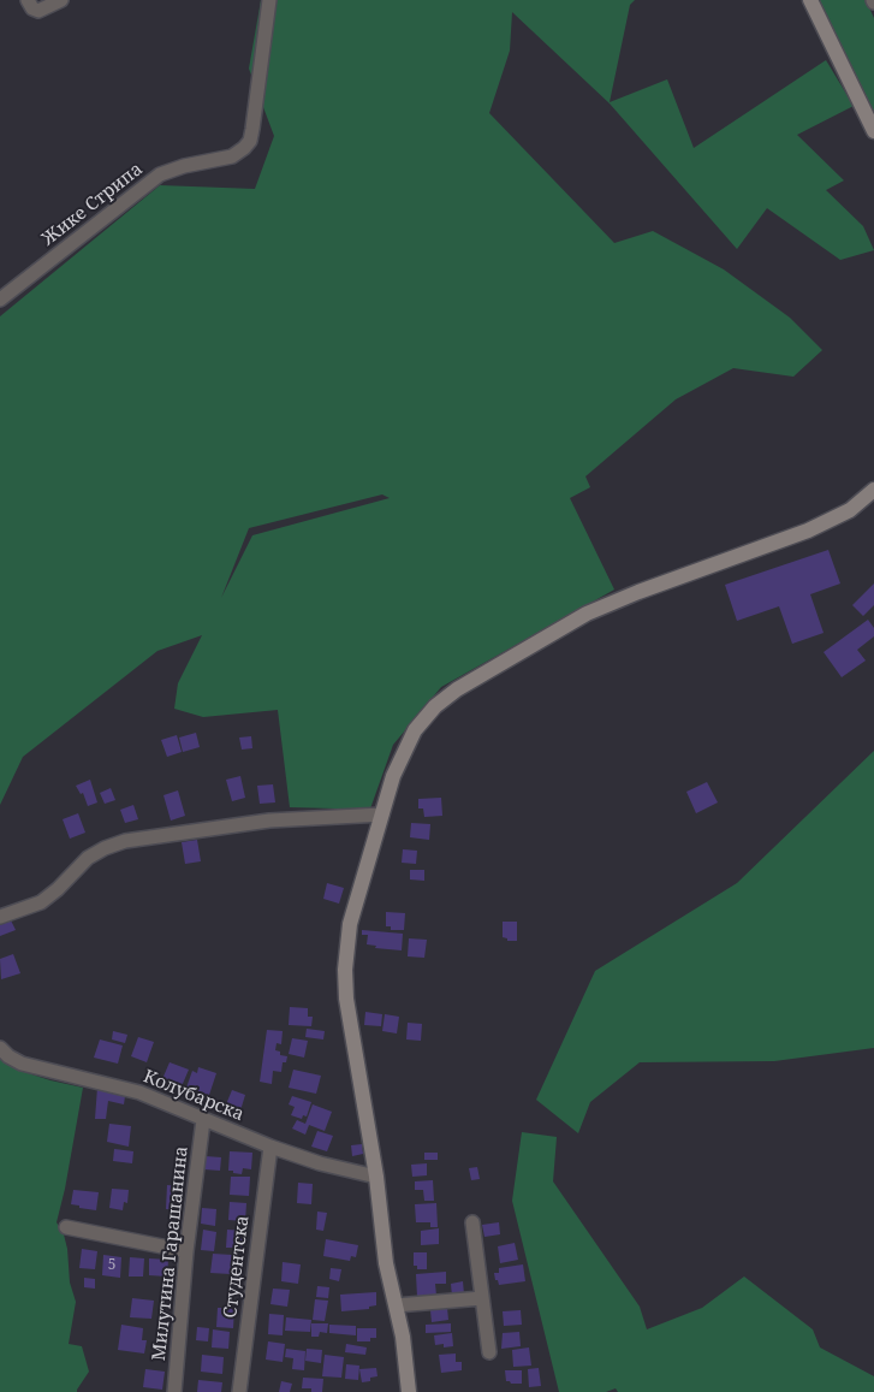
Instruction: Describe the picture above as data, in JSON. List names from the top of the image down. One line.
{"streets":{"street":["Жике Стрипа","Колубарска","Милутина Гарашанина","Студентска"]},"crossings":[["Колубарска","Милутина Гарашанина"],["Колубарска","Студентска"]],"house_numbers":["5"]}
